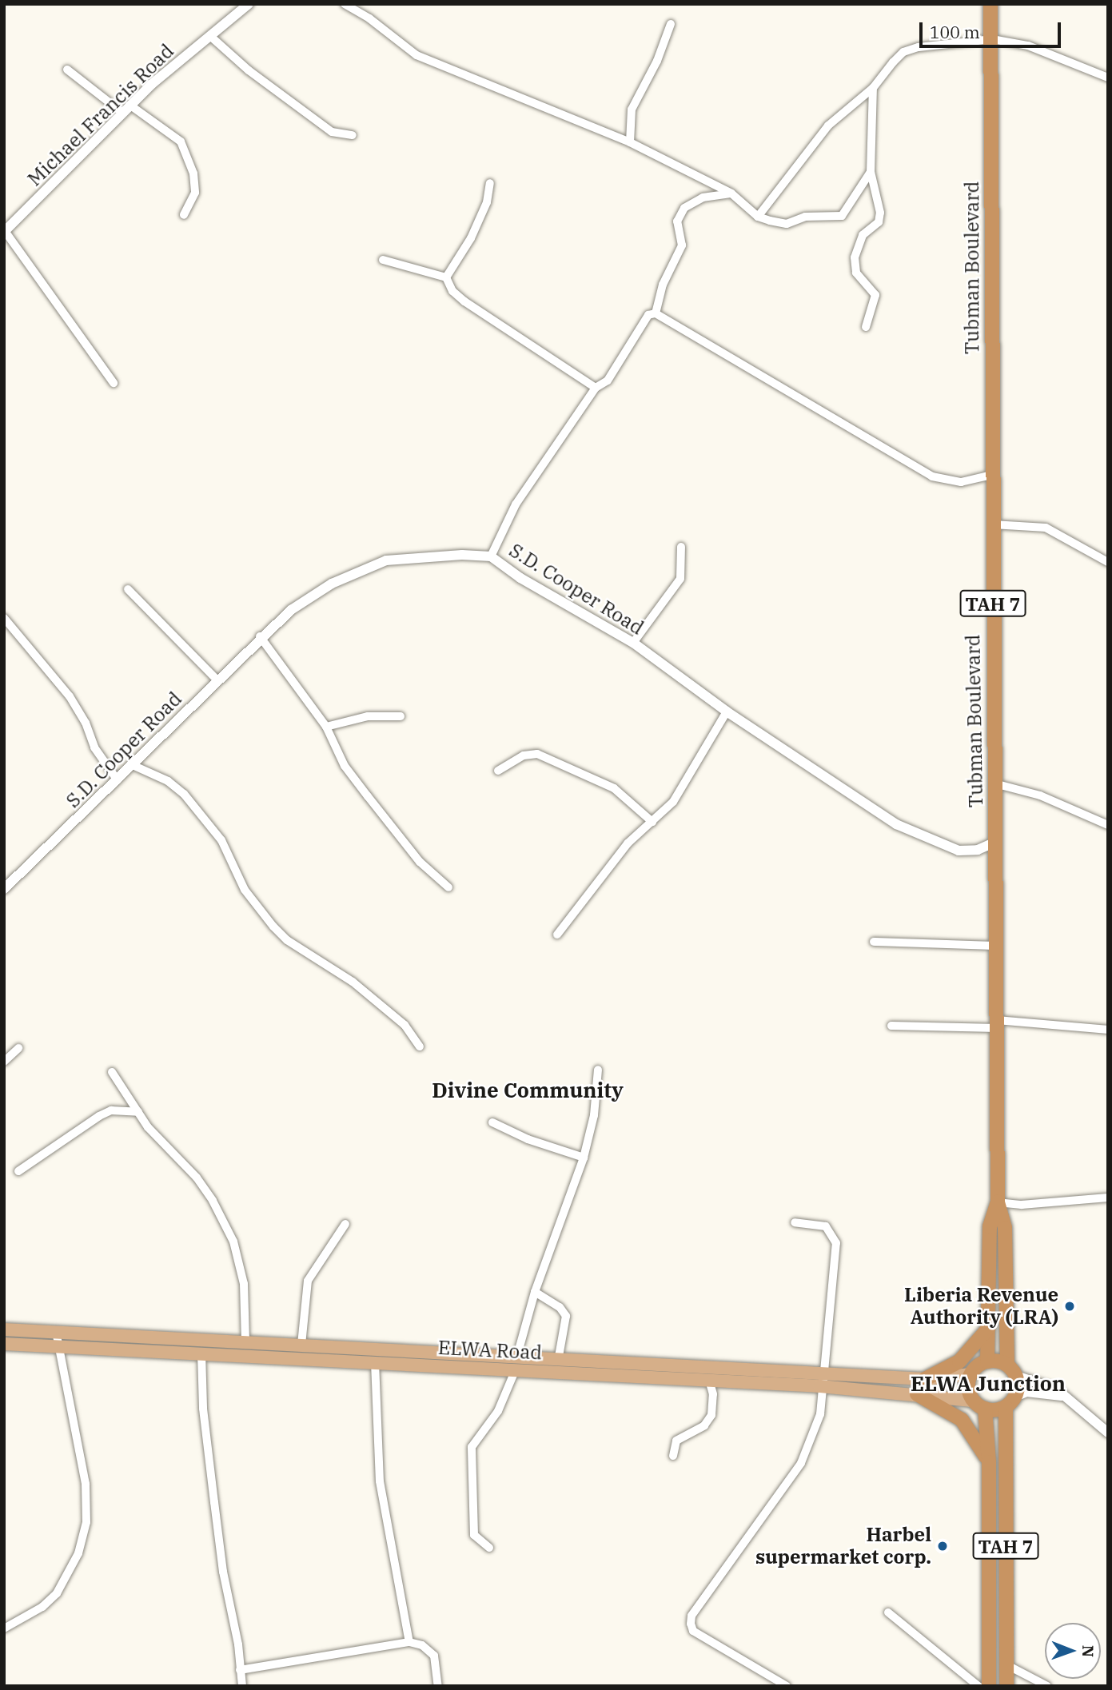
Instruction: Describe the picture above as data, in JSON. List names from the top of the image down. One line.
{"streets":{"highway":["Tubman Boulevard","TAH 7"],"main road":["ELWA Road"],"street":["Michael Francis Road","S.D. Cooper Road"]},"crossings":[["Tubman Boulevard","S.D. Cooper Road"],["Tubman Boulevard","TAH 7"],["Tubman Boulevard","ELWA Road"],["TAH 7","ELWA Road"]],"districts":["Divine Community","ELWA Junction"],"places":["Liberia Revenue Authority (LRA)","Harbel supermarket corp."],"scale_bar":"100 m","north":"right"}
